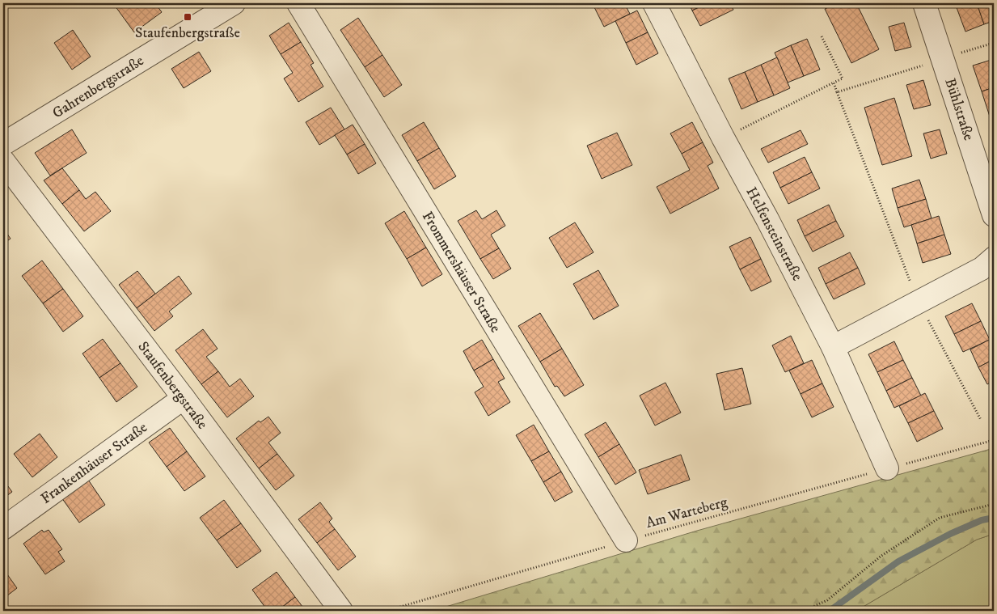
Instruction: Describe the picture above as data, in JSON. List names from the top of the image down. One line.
{"streets":{"street":["Gahrenbergstraße","Bühlstraße","Helfensteinstraße","Frommershäuser Straße","Staufenbergstraße","Frankenhäuser Straße"],"path":["Am Warteberg"]},"crossings":[["Helfensteinstraße","Am Warteberg"],["Frommershäuser Straße","Am Warteberg"],["Staufenbergstraße","Frankenhäuser Straße"]],"places":{"transit":["Staufenbergstraße"]}}
